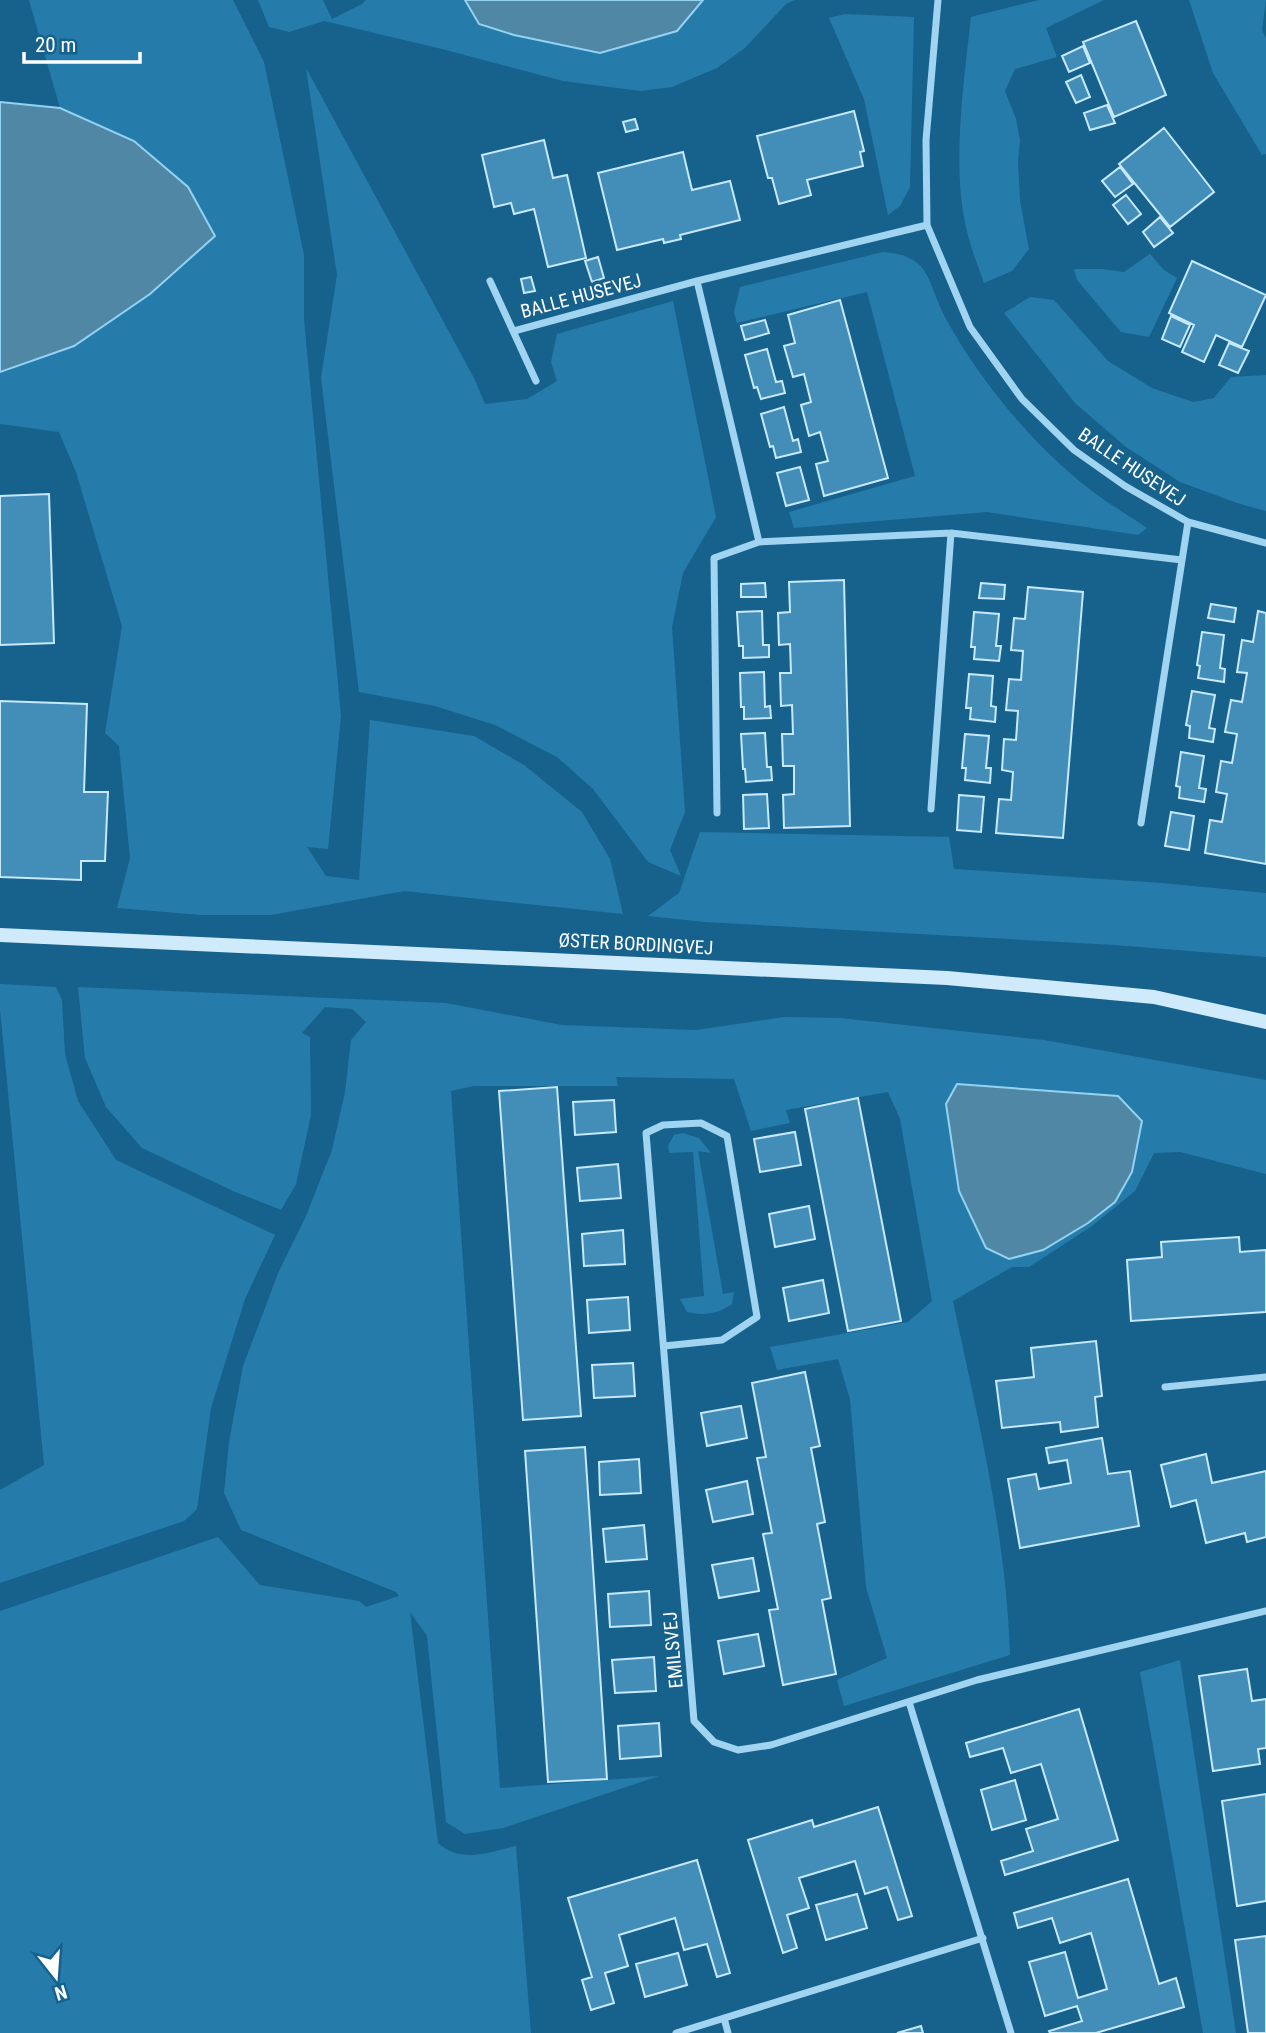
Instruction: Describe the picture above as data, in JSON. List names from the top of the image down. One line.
{"streets":{"street":["BALLE HUSEVEJ","ØSTER BORDINGVEJ","EMILSVEJ"]},"scale_bar":"20 m","north":"bottom"}
